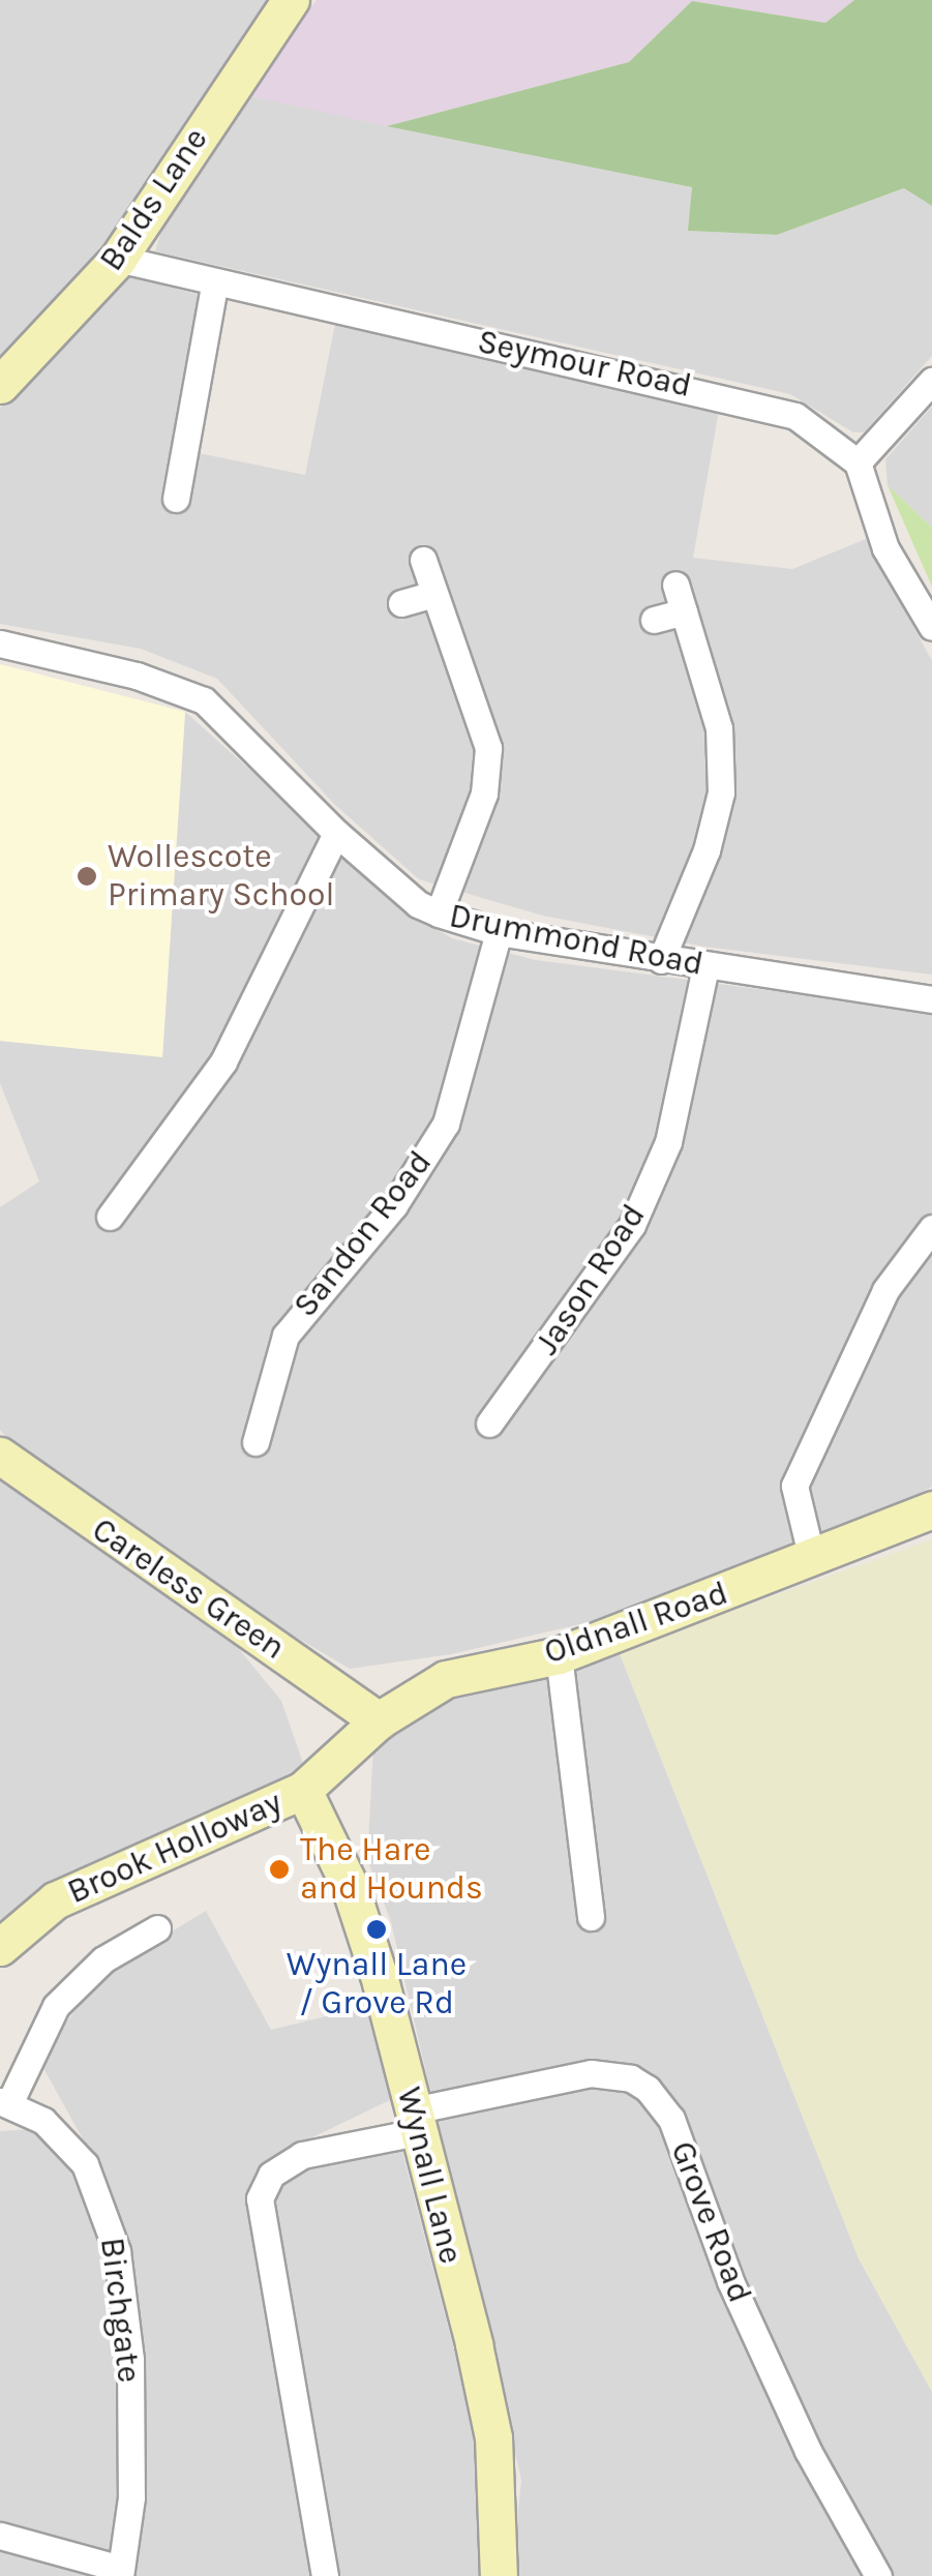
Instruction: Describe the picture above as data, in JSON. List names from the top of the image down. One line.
{"streets":{"street":["Balds Lane","Seymour Road","Drummond Road","Sandon Road","Jason Road","Careless Green","Oldnall Road","Brook Holloway","Wynall Lane","Grove Road","Birchgate"]},"crossings":[["Balds Lane","Seymour Road"],["Drummond Road","Sandon Road"],["Drummond Road","Jason Road"],["Careless Green","Oldnall Road"],["Oldnall Road","Brook Holloway"],["Oldnall Road","Wynall Lane"],["Brook Holloway","Wynall Lane"],["Wynall Lane","Grove Road"]],"places":["Wollescote Primary School","The Hare and Hounds","Wynall Lane / Grove Rd"]}
